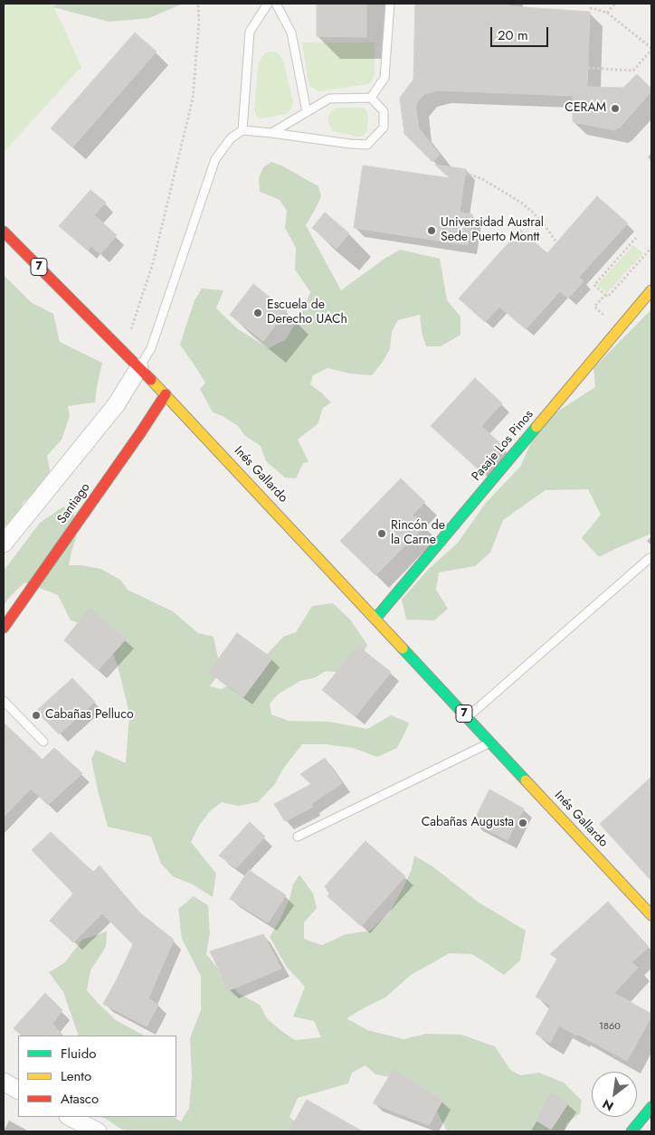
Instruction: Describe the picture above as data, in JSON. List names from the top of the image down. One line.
{"streets":{"main road":["7","Pasaje Los Pinos","Inés Gallardo","Santiago"]},"crossings":[["Pasaje Los Pinos","Inés Gallardo"],["Inés Gallardo","Santiago"]],"places":["CERAM","Universidad Austral Sede Puerto Montt","Escuela de Derecho UACh","Rincón de la Carne","Cabañas Pelluco","Cabañas Augusta"],"house_numbers":["1860"],"legend":["Fluido","Lento","Atasco"],"scale_bar":"20 m","north":"bottom left"}
